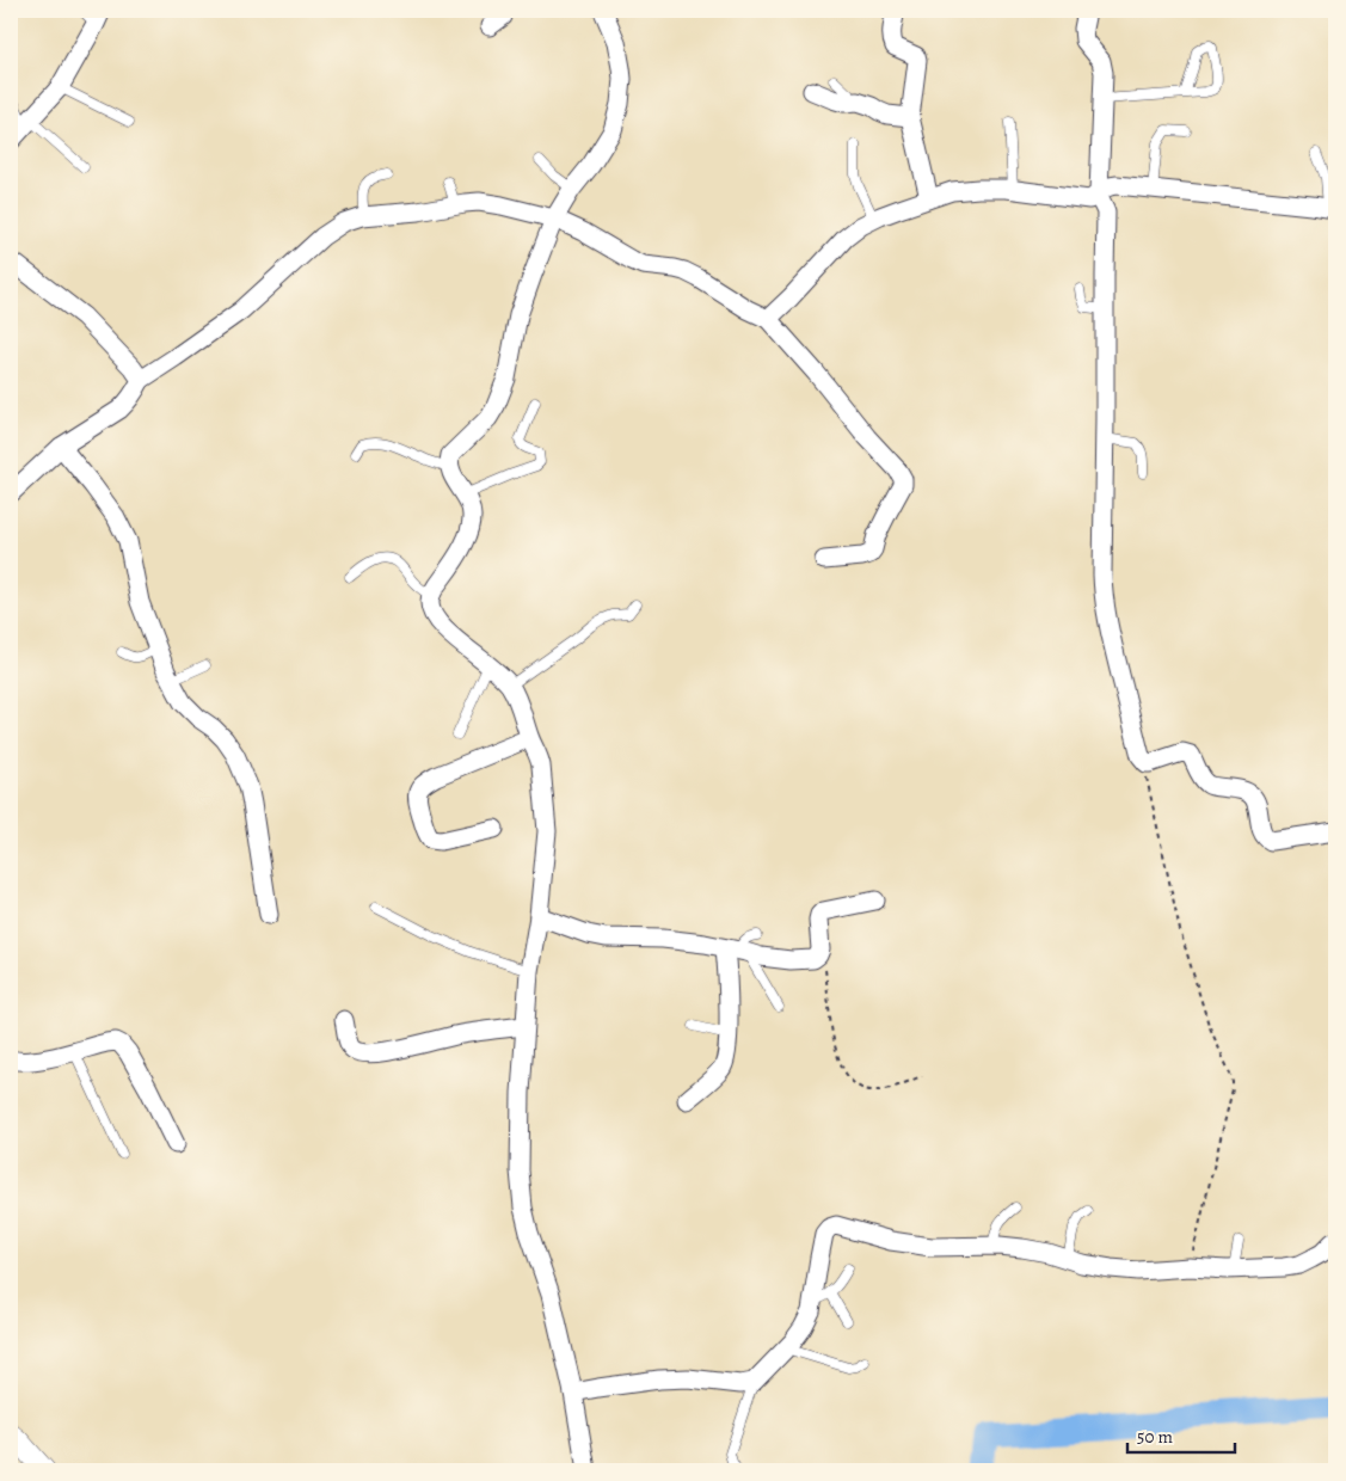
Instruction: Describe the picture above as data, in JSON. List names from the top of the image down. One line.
{"scale_bar":"50 m"}
